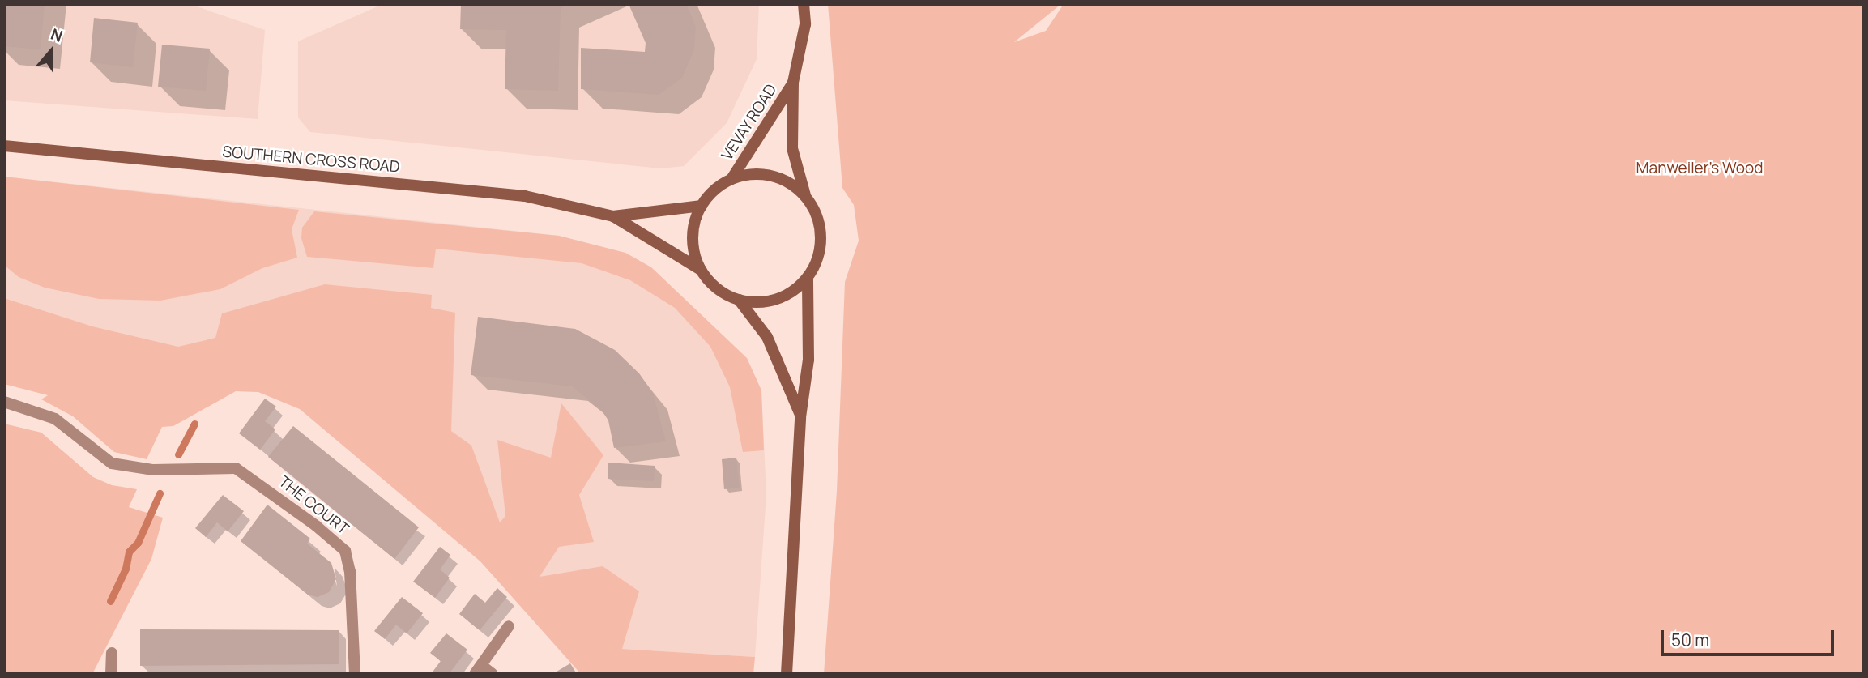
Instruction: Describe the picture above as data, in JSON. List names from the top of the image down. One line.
{"streets":{"main road":["VEVAY ROAD","SOUTHERN CROSS ROAD"],"street":["THE COURT"]},"crossings":[["VEVAY ROAD","SOUTHERN CROSS ROAD"]],"parks":["Manweiler's Wood"],"scale_bar":"50 m","north":"top"}
